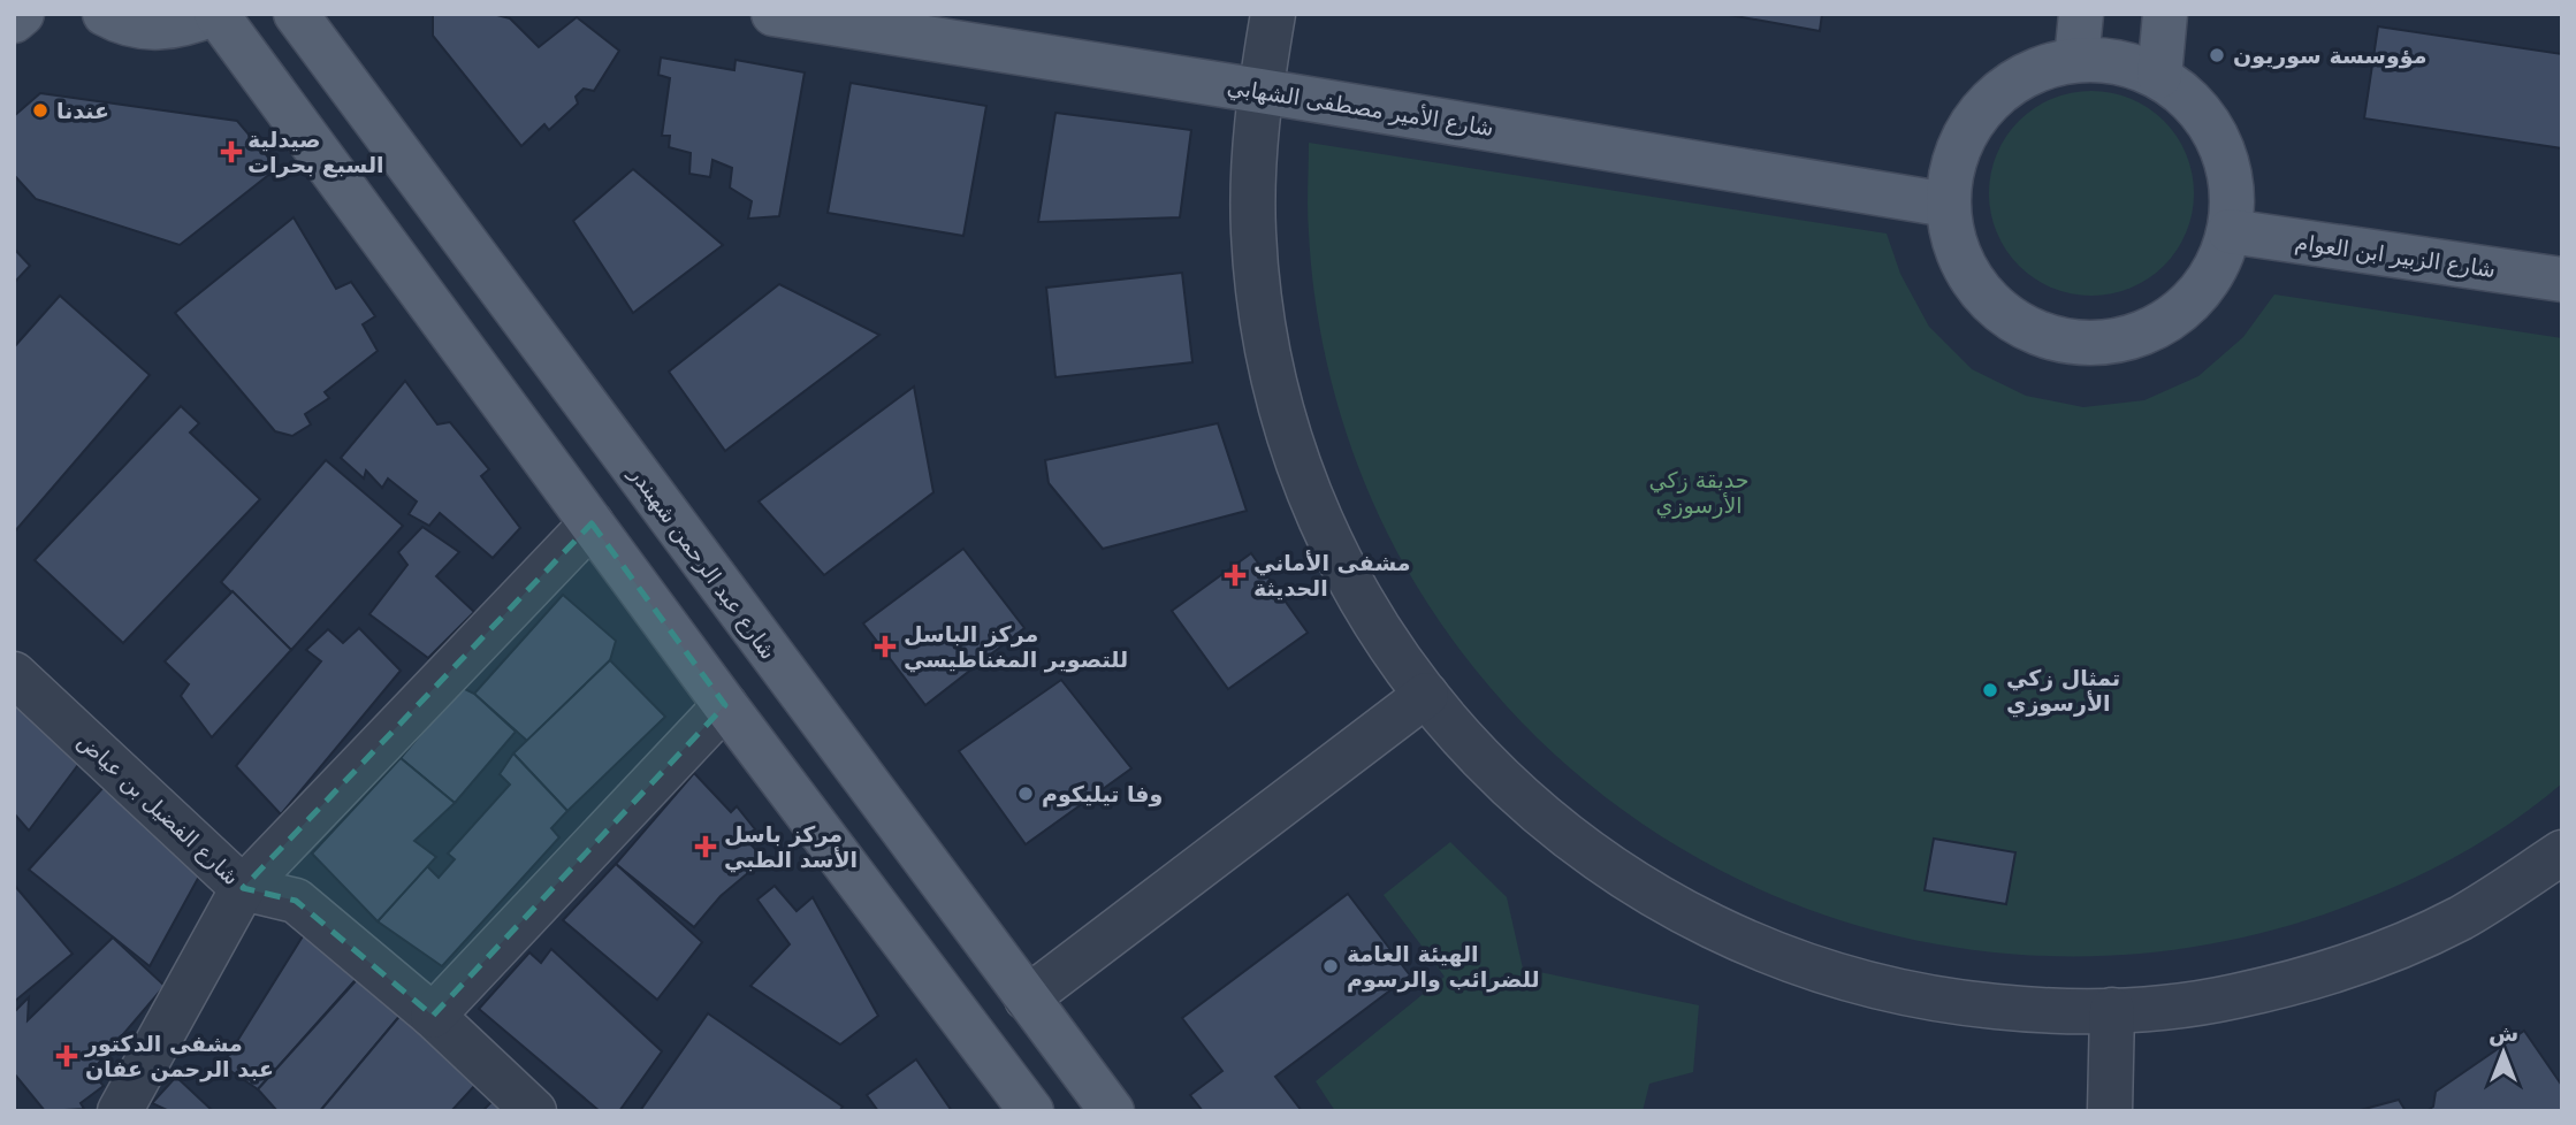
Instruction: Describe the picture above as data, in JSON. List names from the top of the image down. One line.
{"streets":{"main road":["شارع الأمير مصطفى الشهابي","شارع الزبير ابن العوام","شارع عبد الرحمن شهبندر"],"street":["شارع الفضيل بن عياض"]},"crossings":[["شارع الأمير مصطفى الشهابي","شارع الزبير ابن العوام"]],"parks":["حديقة زكي الأرسوزي"],"places":{"other":["مؤوسسة سوريون","عندنا","تمثال زكي الأرسوزي","وفا تيليكوم","الهيئة العامة للضرائب والرسوم"],"health":["صيدلية السبع بحرات","مشفى الأماني الحديثة","مركز الباسل للتصوير المغناطيسي","مركز باسل الأسد الطبي","مشفى الدكتور عبد الرحمن عفان"]},"north":"top"}
